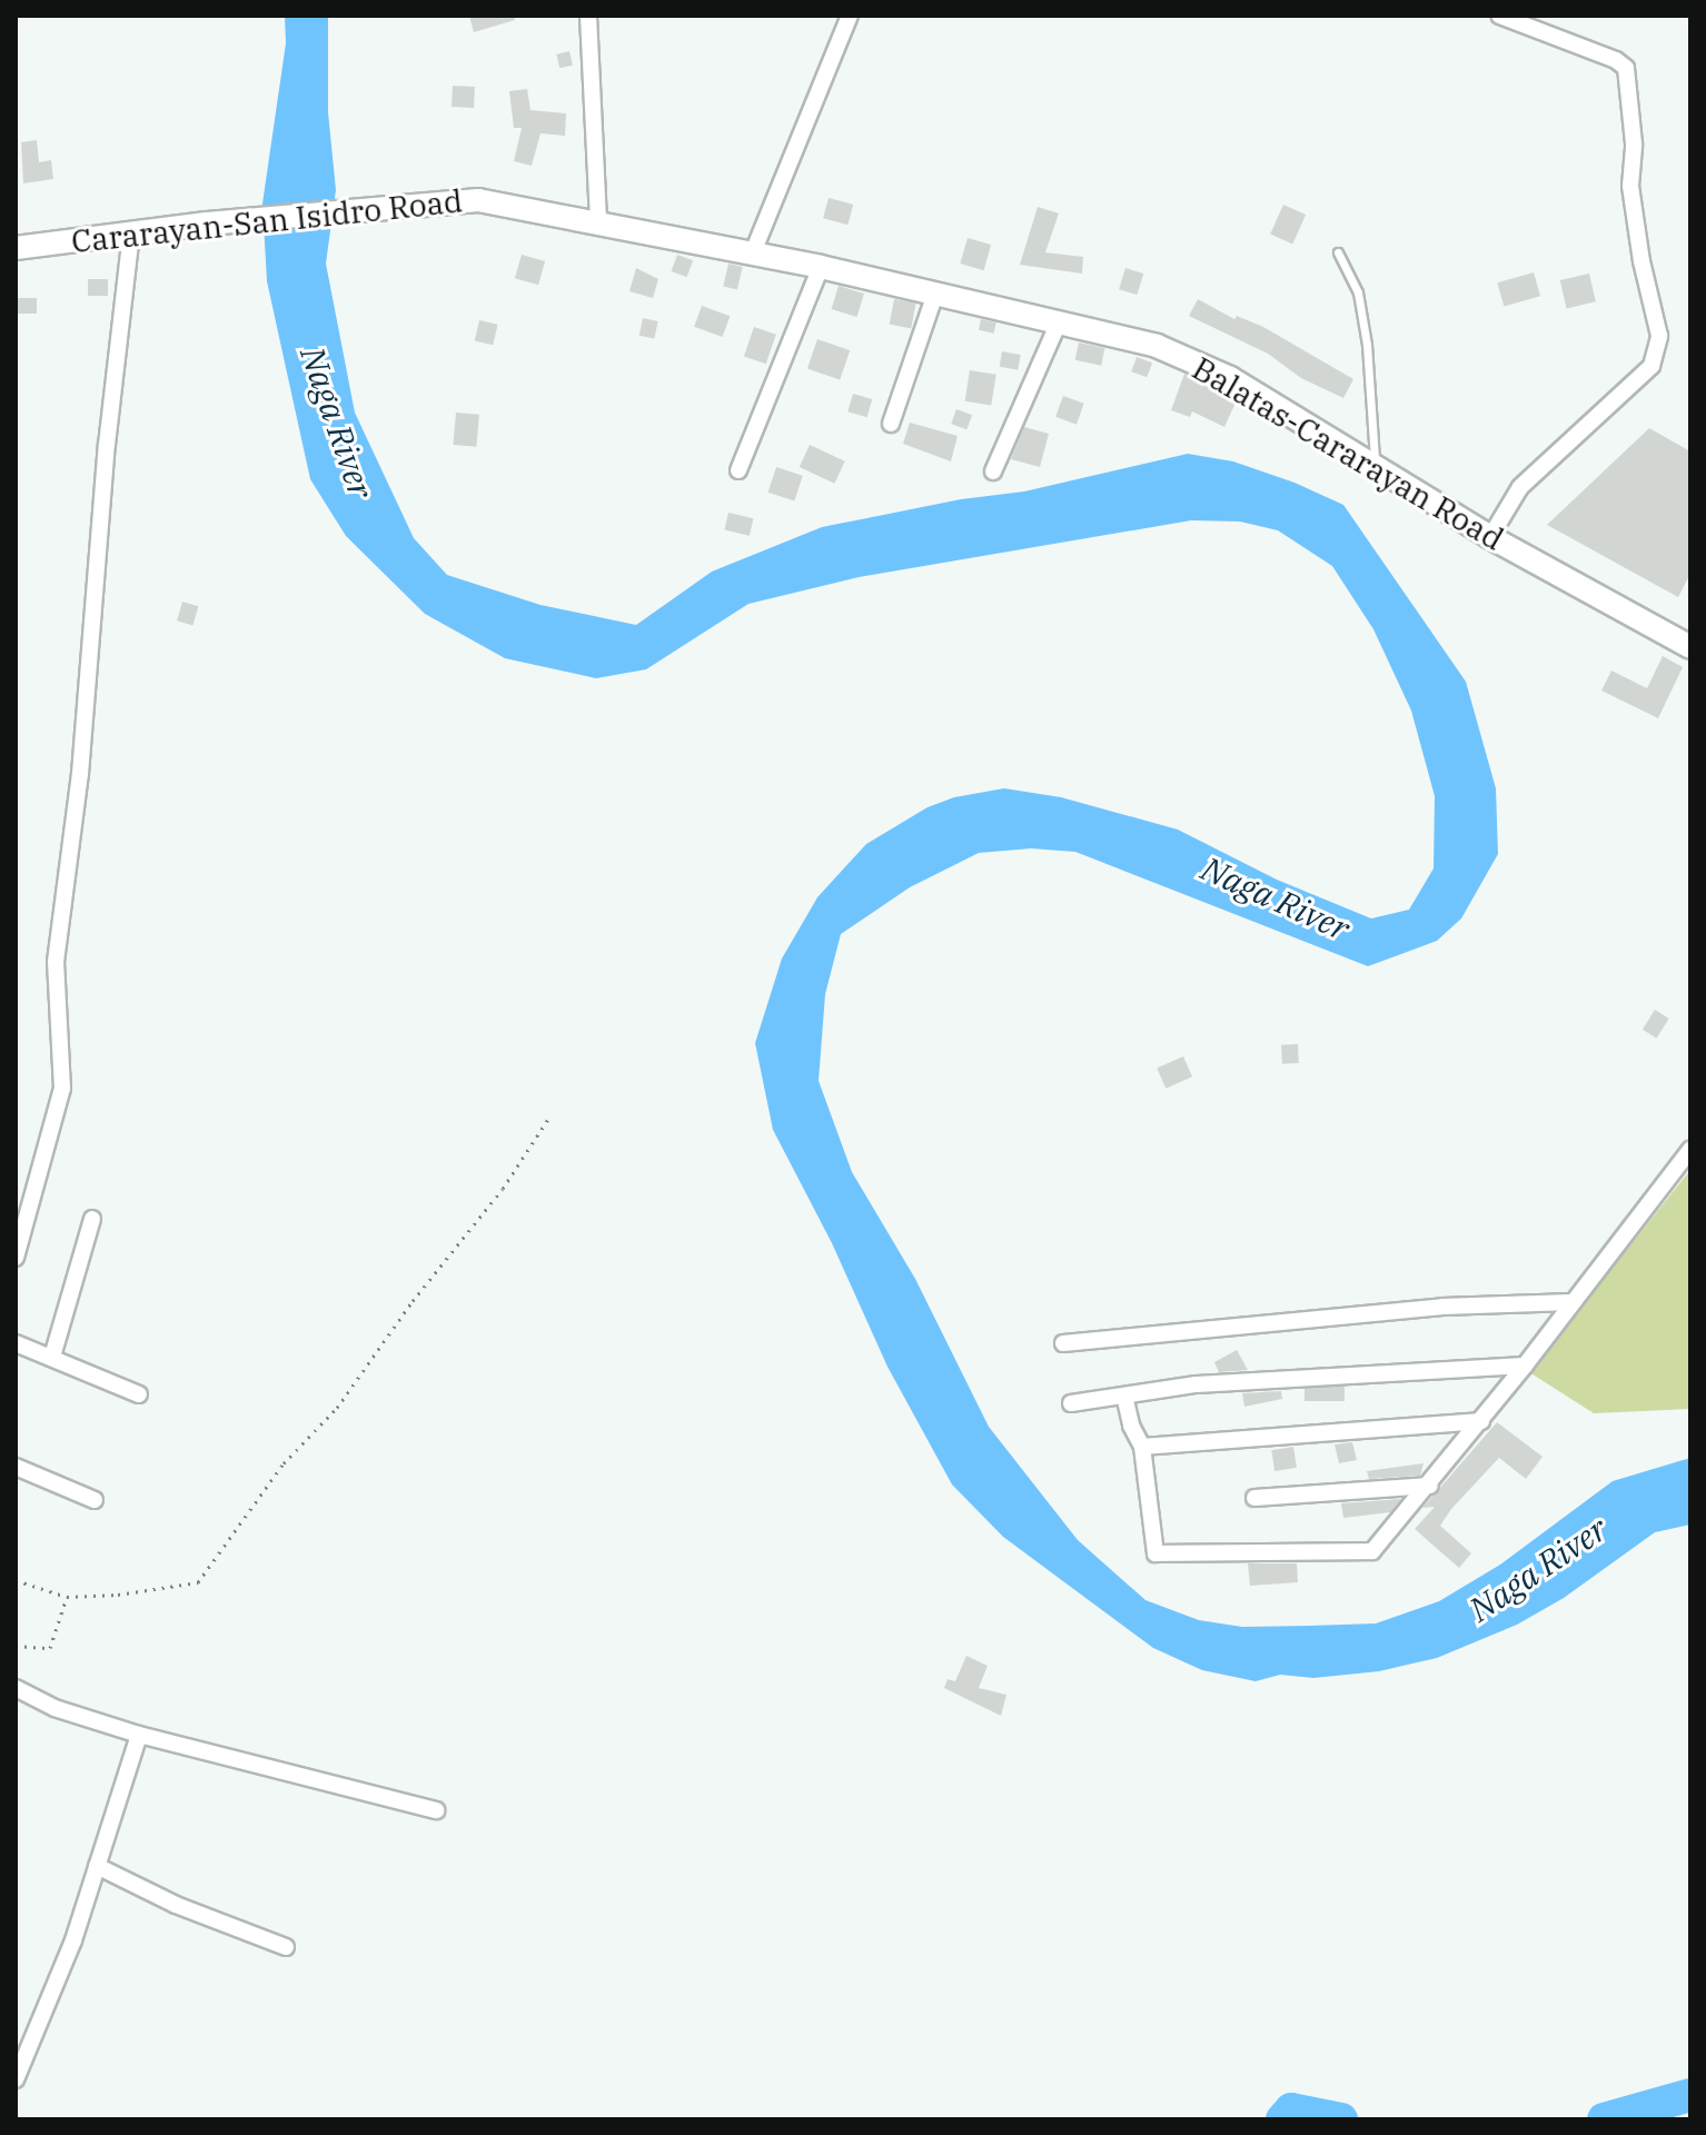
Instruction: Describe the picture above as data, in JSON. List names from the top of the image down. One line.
{"streets":{"main road":["Cararayan-San Isidro Road","Balatas-Cararayan Road"]},"crossings":[["Cararayan-San Isidro Road","Balatas-Cararayan Road"]],"water":["Naga River"]}
